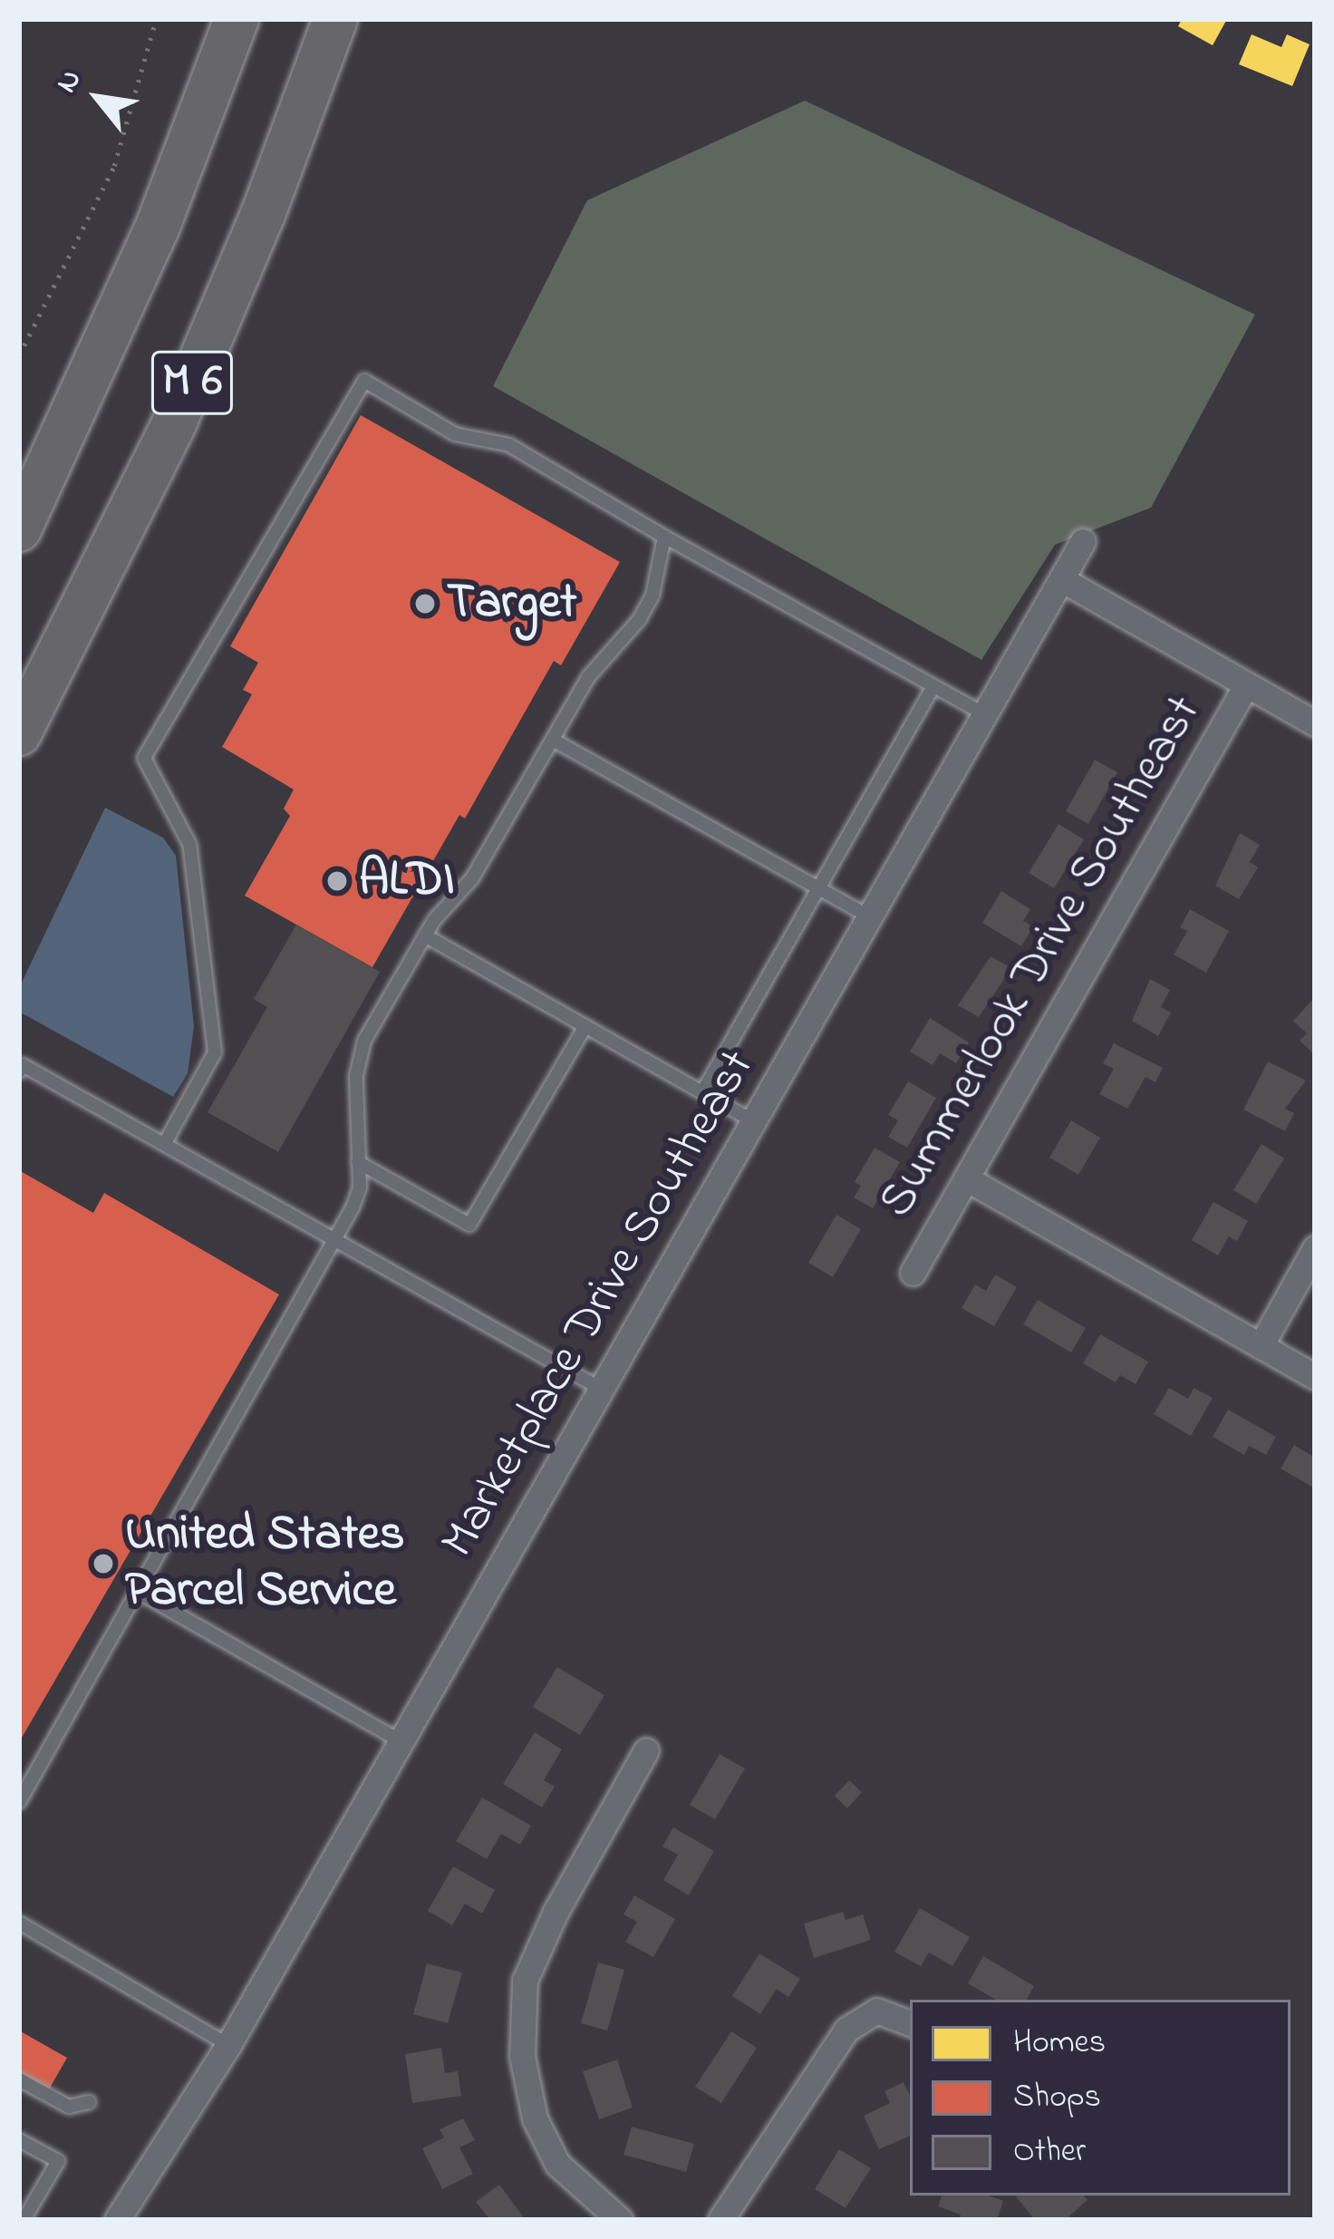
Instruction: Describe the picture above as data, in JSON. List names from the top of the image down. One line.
{"streets":{"highway":["M 6"],"street":["Summerlook Drive Southeast","Marketplace Drive Southeast"]},"places":["Target","ALDI","United States Parcel Service"],"legend":["Homes","Shops","Other"],"north":"top left"}
